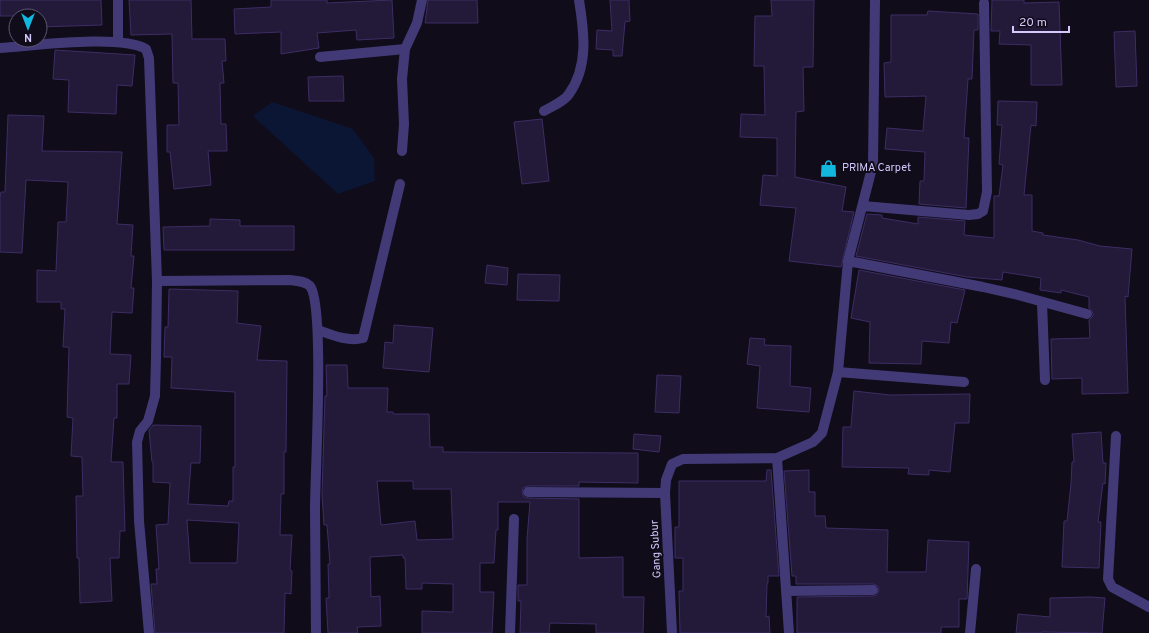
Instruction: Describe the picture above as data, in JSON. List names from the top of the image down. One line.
{"streets":{"street":["Gang Subur"]},"places":{"shop":["PRIMA Carpet"]},"scale_bar":"20 m","north":"bottom"}
